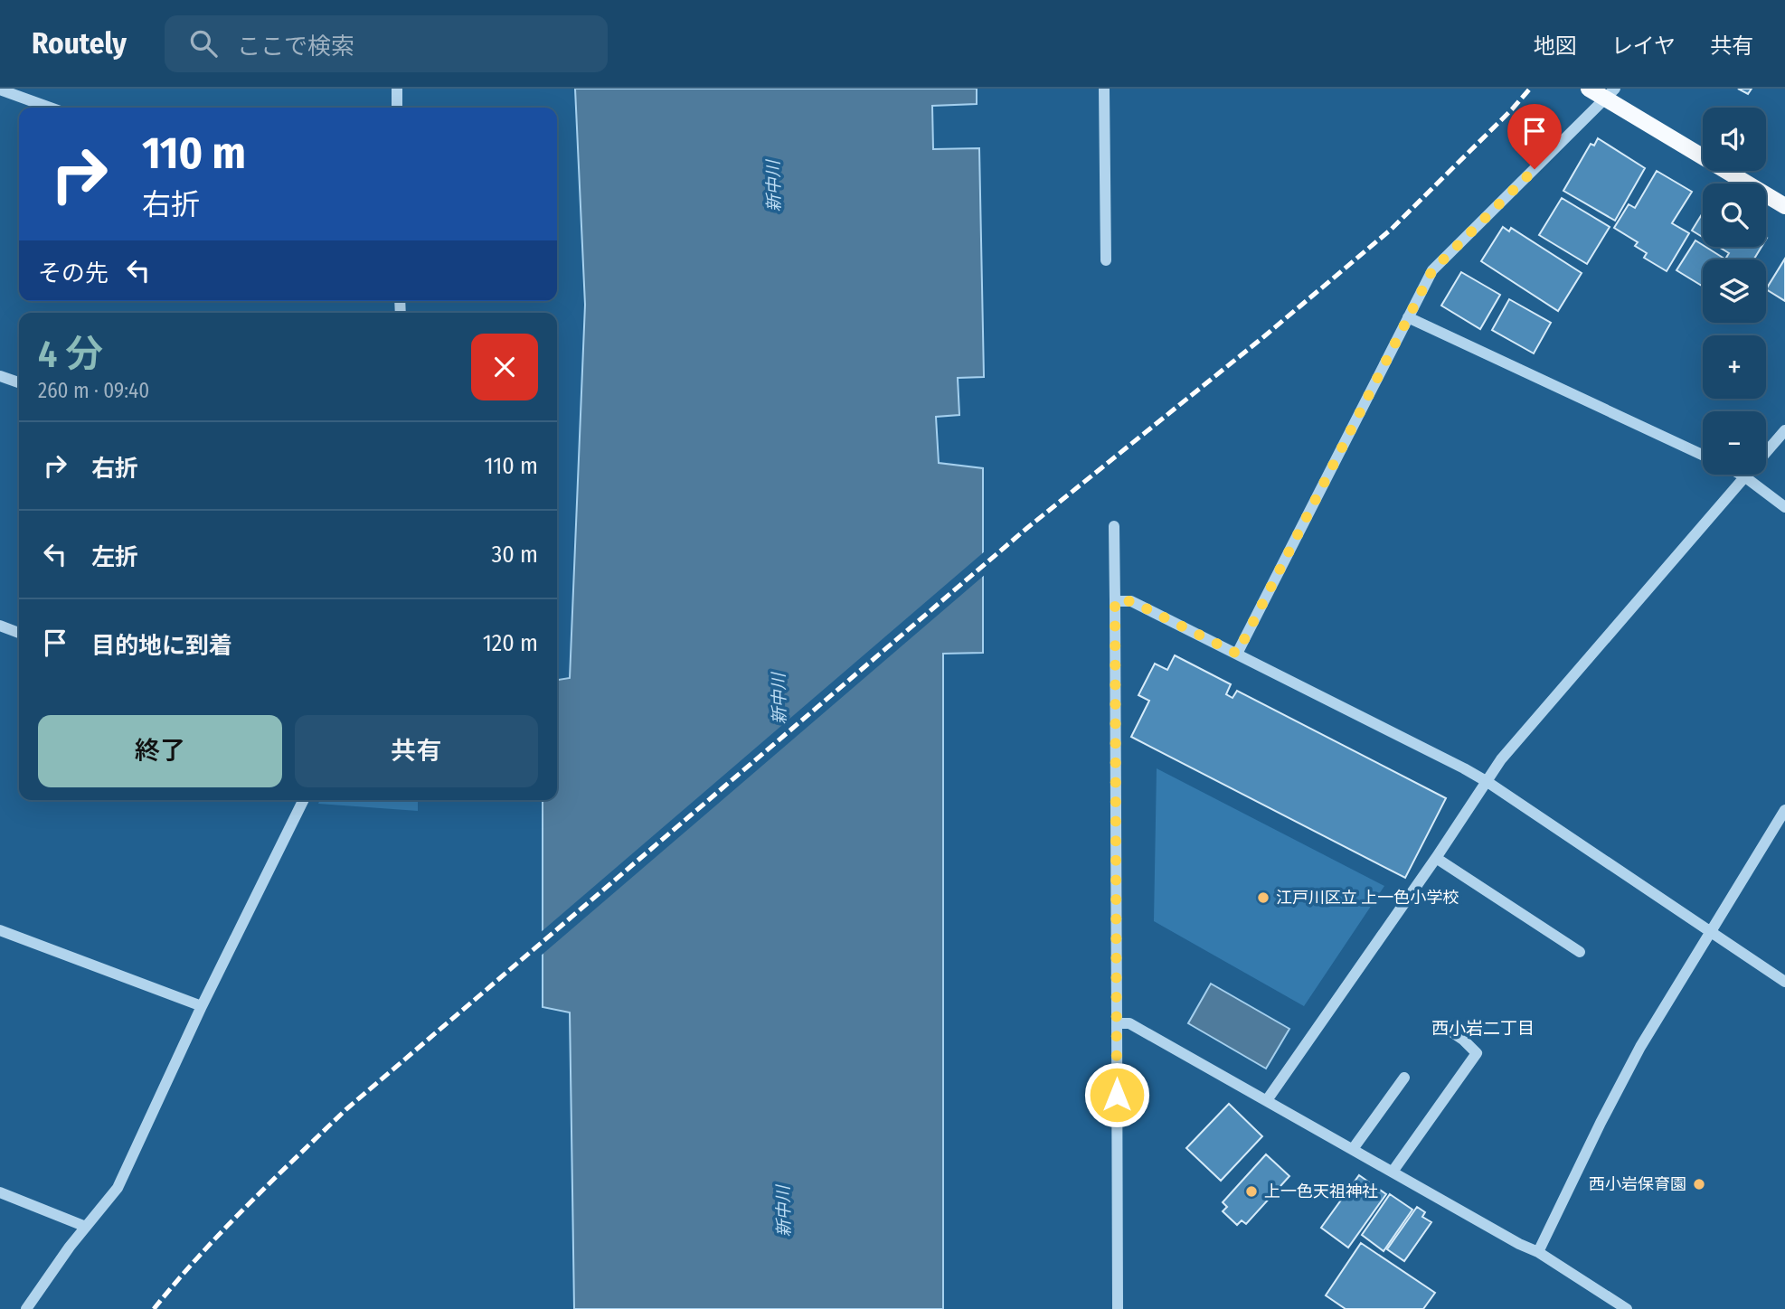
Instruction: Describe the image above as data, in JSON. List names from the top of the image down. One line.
{"districts":["西小岩二丁目"],"water":["新中川"],"places":["江戸川区立 上一色小学校","西小岩保育園","上一色天祖神社"],"page":{"header":"Routely","search":"ここで検索","nav":["地図","レイヤ","共有"],"map_buttons":["+","−"],"turn":["110 m","右折"],"then":"その先","heading":["4 分","260 m · 09:40"],"list":[{"name":"右折","value":"110 m"},{"name":"左折","value":"30 m"},{"name":"目的地に到着","value":"120 m"}],"buttons":["終了","共有"]}}
